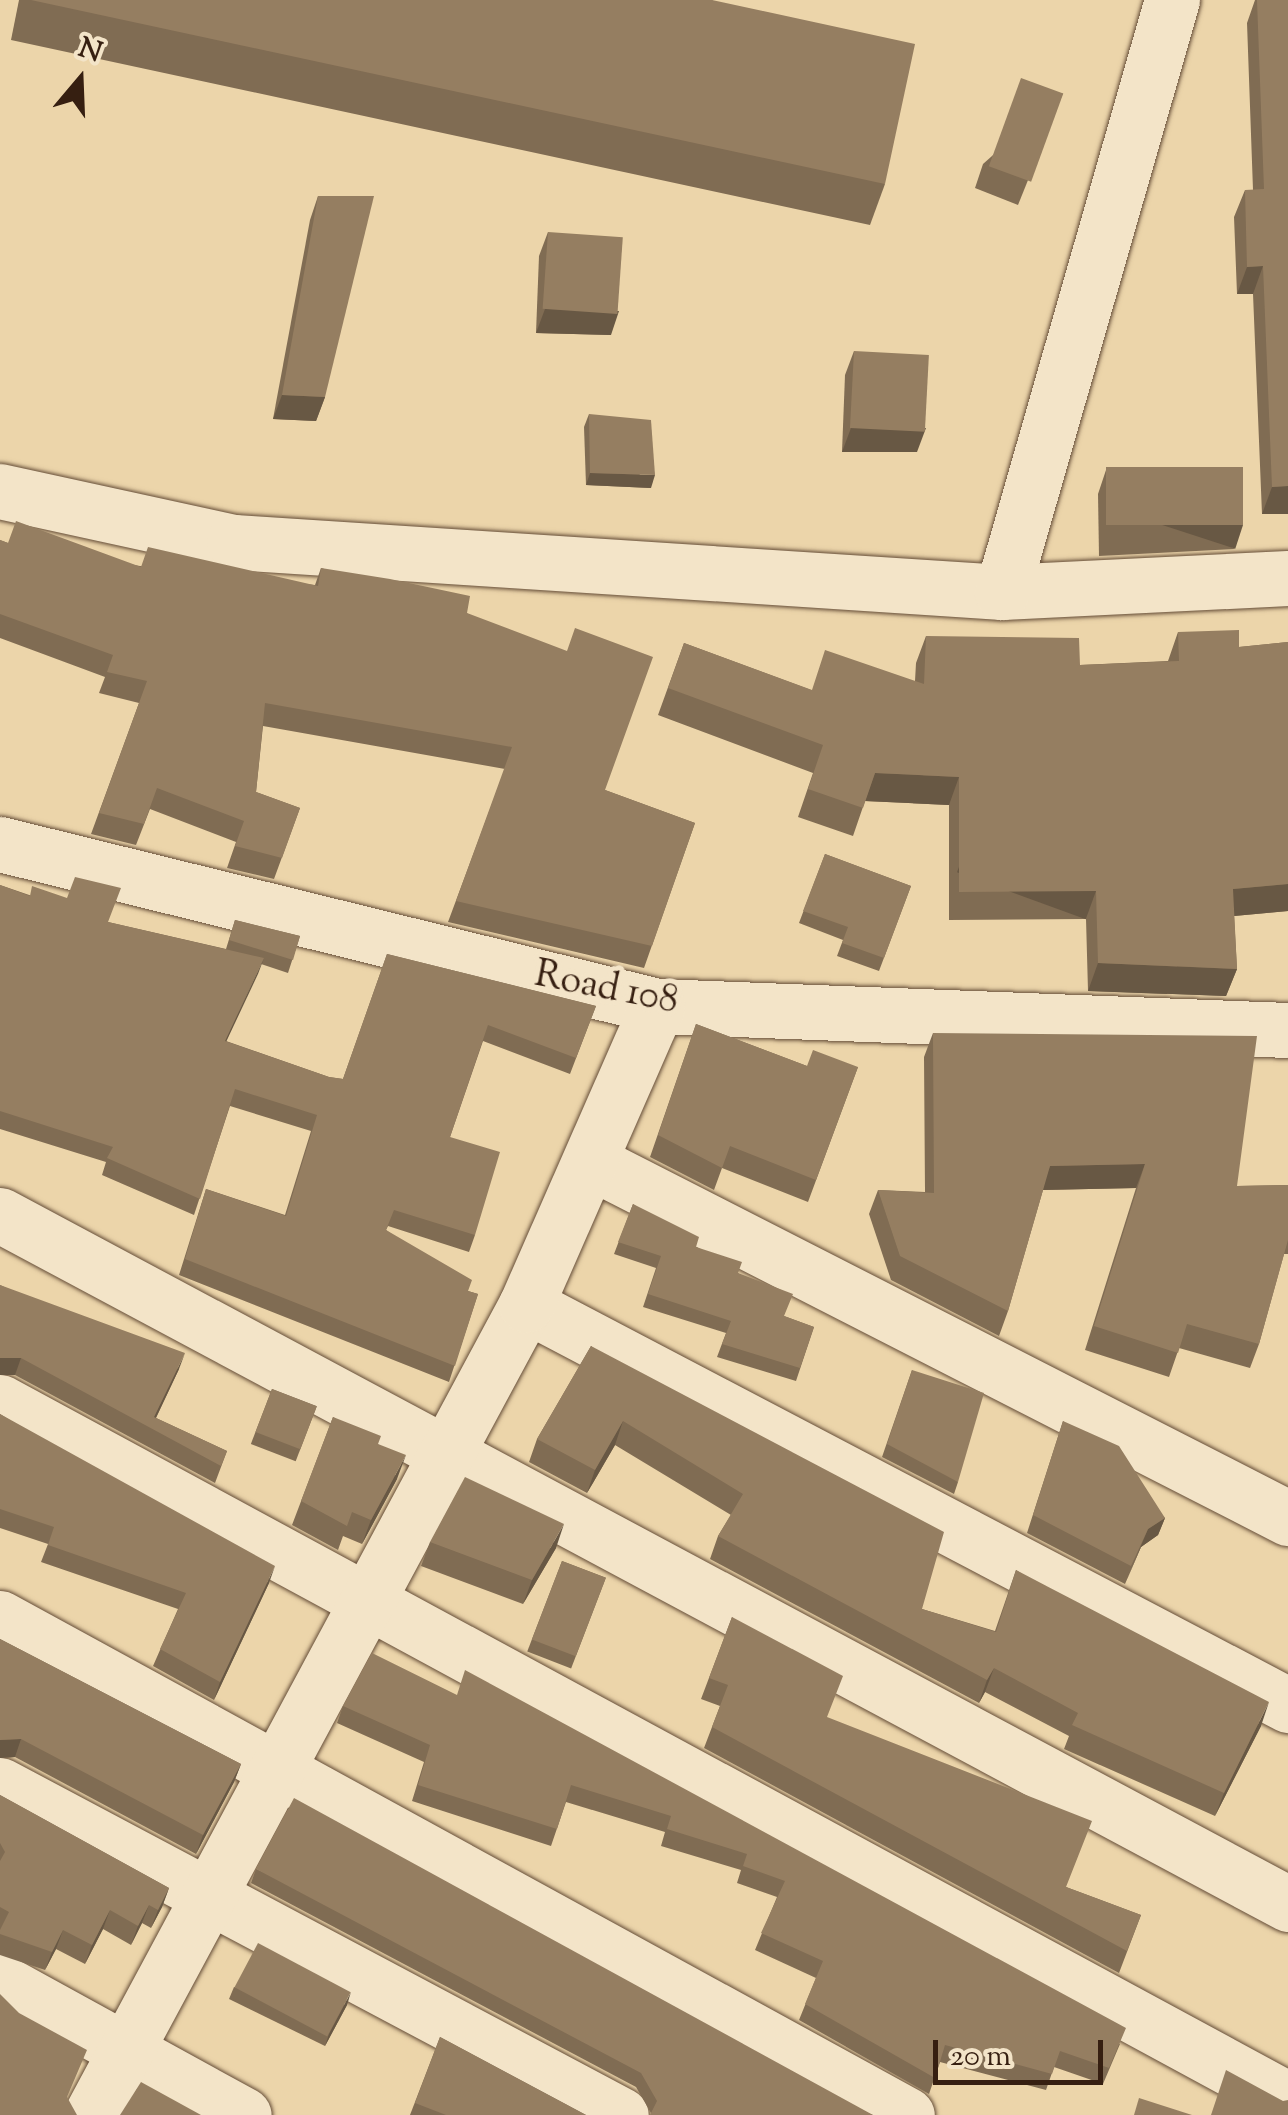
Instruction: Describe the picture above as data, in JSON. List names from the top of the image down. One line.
{"streets":{"street":["Road 108"]},"scale_bar":"20 m","north":"top"}
